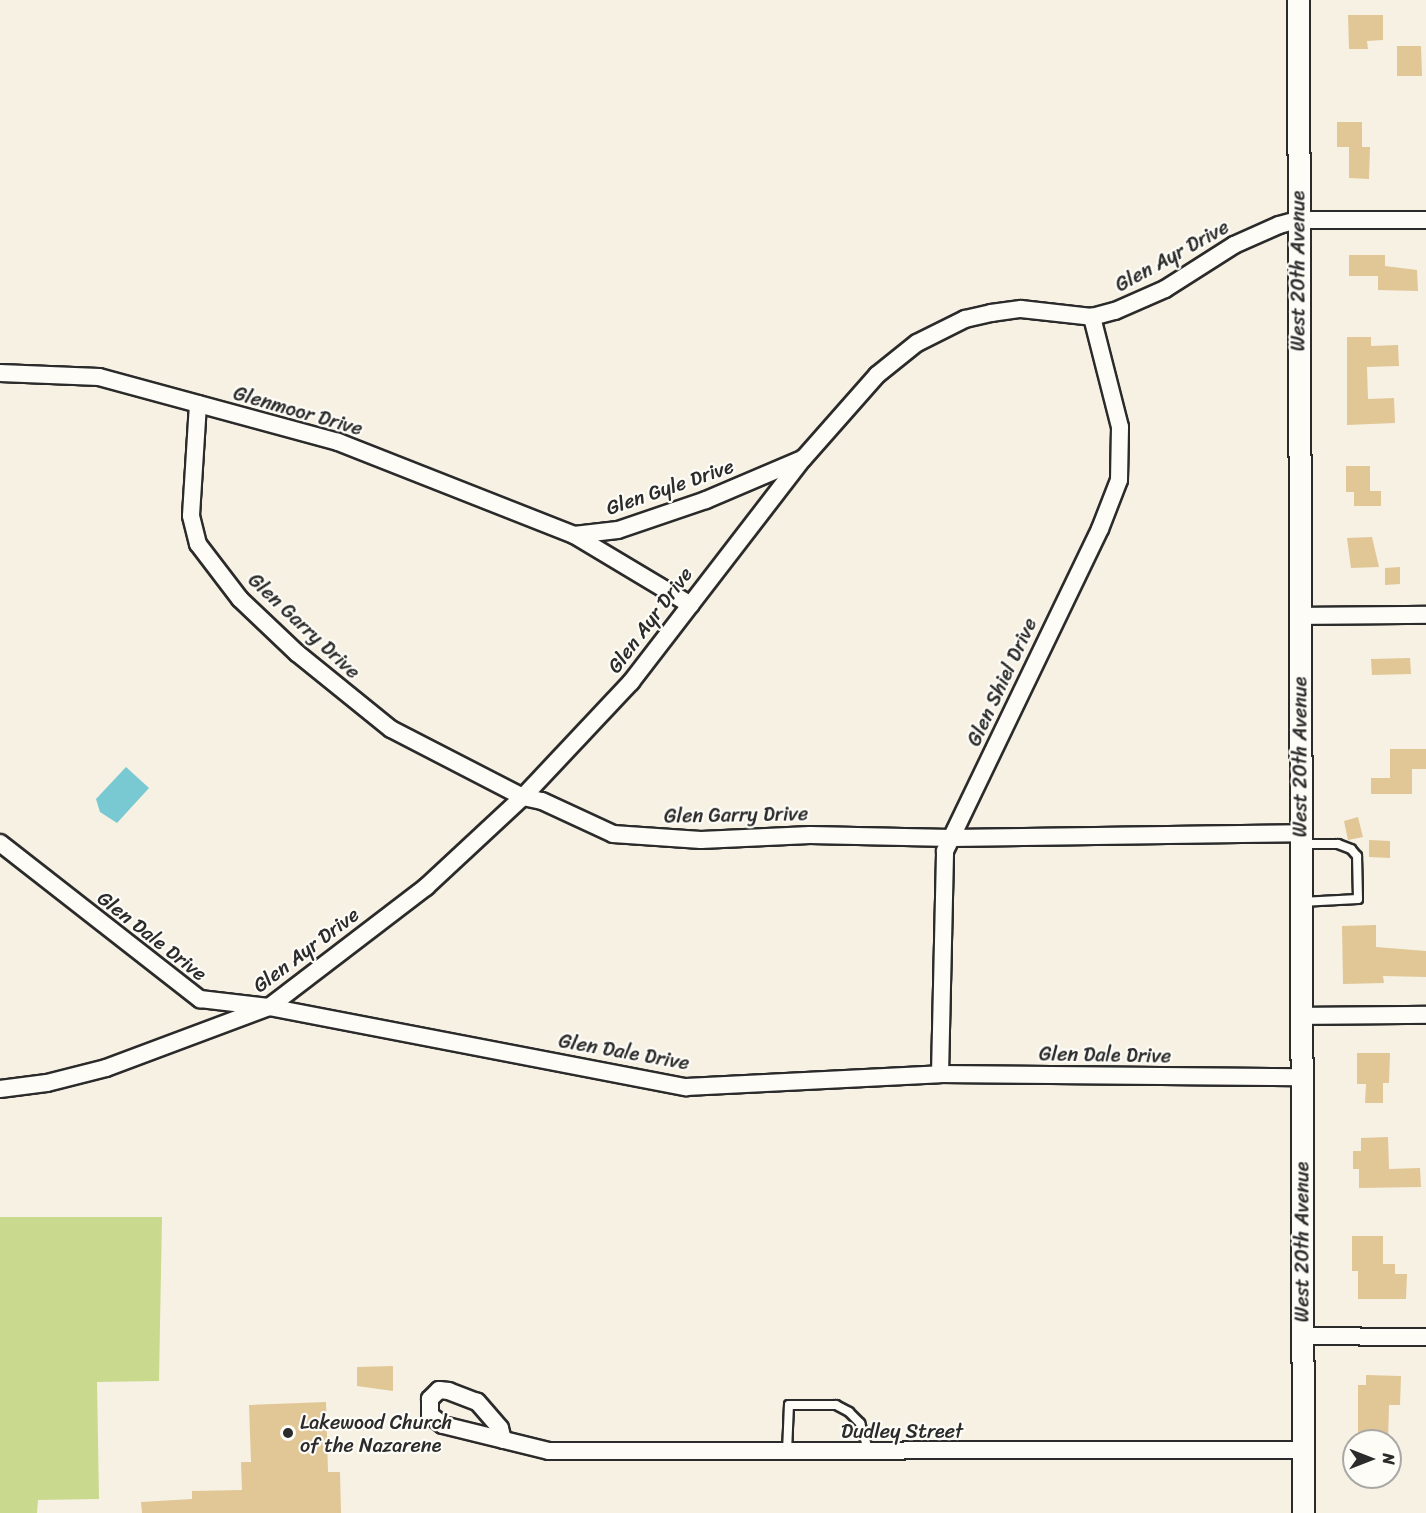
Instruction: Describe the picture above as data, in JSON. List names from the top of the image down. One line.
{"streets":{"street":["Glen Ayr Drive","West 20th Avenue","Glenmoor Drive","Glen Gyle Drive","Glen Garry Drive","Glen Shiel Drive","Glen Dale Drive","Dudley Street"]},"crossings":[["Glen Ayr Drive","West 20th Avenue"],["Glen Ayr Drive","Glen Gyle Drive"],["Glen Ayr Drive","Glen Garry Drive"],["Glen Ayr Drive","Glen Shiel Drive"],["Glen Ayr Drive","Glen Dale Drive"],["West 20th Avenue","Glen Garry Drive"],["West 20th Avenue","Glen Dale Drive"],["West 20th Avenue","Dudley Street"],["Glenmoor Drive","Glen Gyle Drive"],["Glenmoor Drive","Glen Garry Drive"],["Glen Garry Drive","Glen Shiel Drive"],["Glen Shiel Drive","Glen Dale Drive"]],"places":["Lakewood Church of the Nazarene"],"north":"right"}
